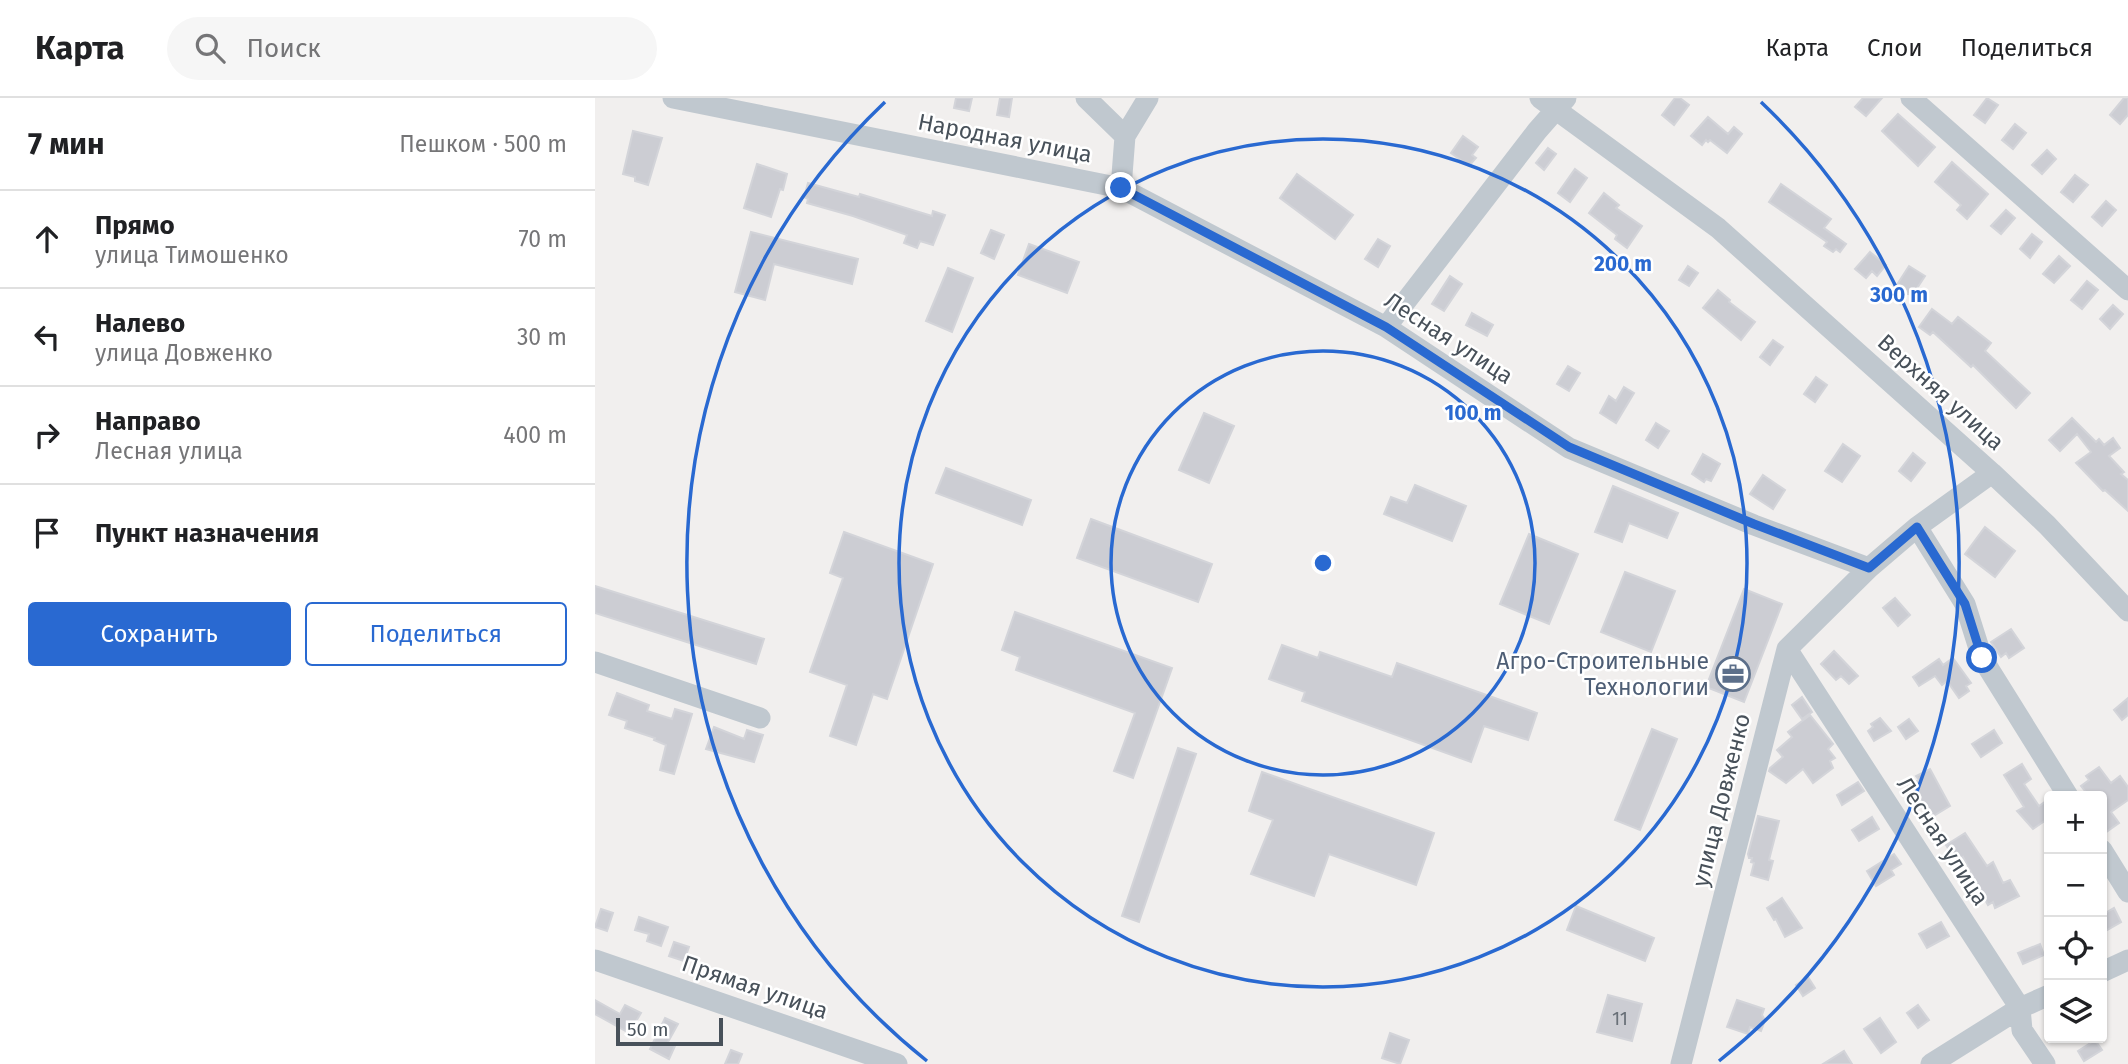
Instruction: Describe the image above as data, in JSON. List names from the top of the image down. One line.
{"streets":{"street":["Народная улица","Лесная улица","Верхняя улица","улица Довженко","Прямая улица"]},"crossings":[["Народная улица","Лесная улица"],["Лесная улица","улица Довженко"]],"places":{"office":["Агро-Строительные Технологии"]},"house_numbers":["11"],"scale_bar":"50 m","page":{"header":"Карта","search":"Поиск","nav":["Карта","Слои","Поделиться"],"heading":["7 мин","Пешком · 500 m"],"list":[["Прямо","улица Тимошенко","70 m"],["Налево","улица Довженко","30 m"],["Направо","Лесная улица","400 m"],"Пункт назначения"],"buttons":["Сохранить","Поделиться"],"map_buttons":["+","−"],"scale":"50 m"},"rings":["200 m","300 m","100 m"]}
